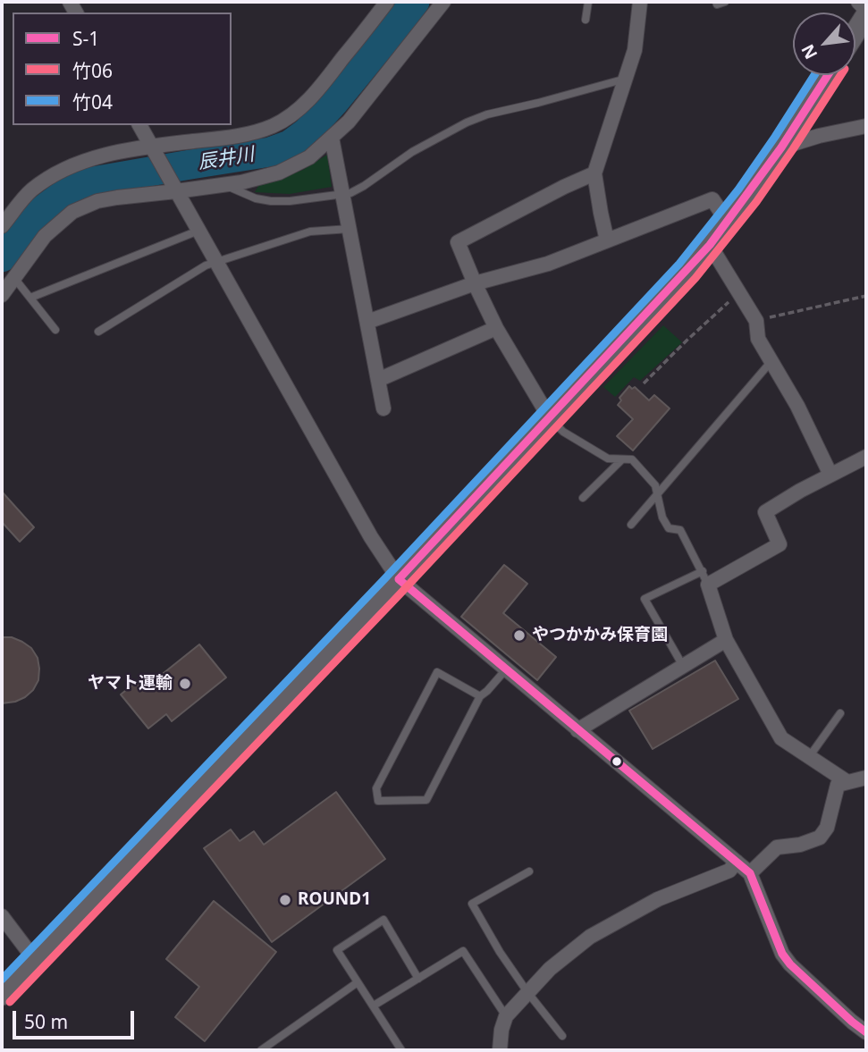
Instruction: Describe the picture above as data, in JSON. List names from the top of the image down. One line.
{"water":["辰井川"],"places":["やつかかみ保育園","ヤマト運輸","ROUND1"],"lines":["transit line S-1","transit line 竹06","transit line 竹04"],"legend":["S-1","竹06","竹04"],"scale_bar":"50 m","north":"bottom left"}
